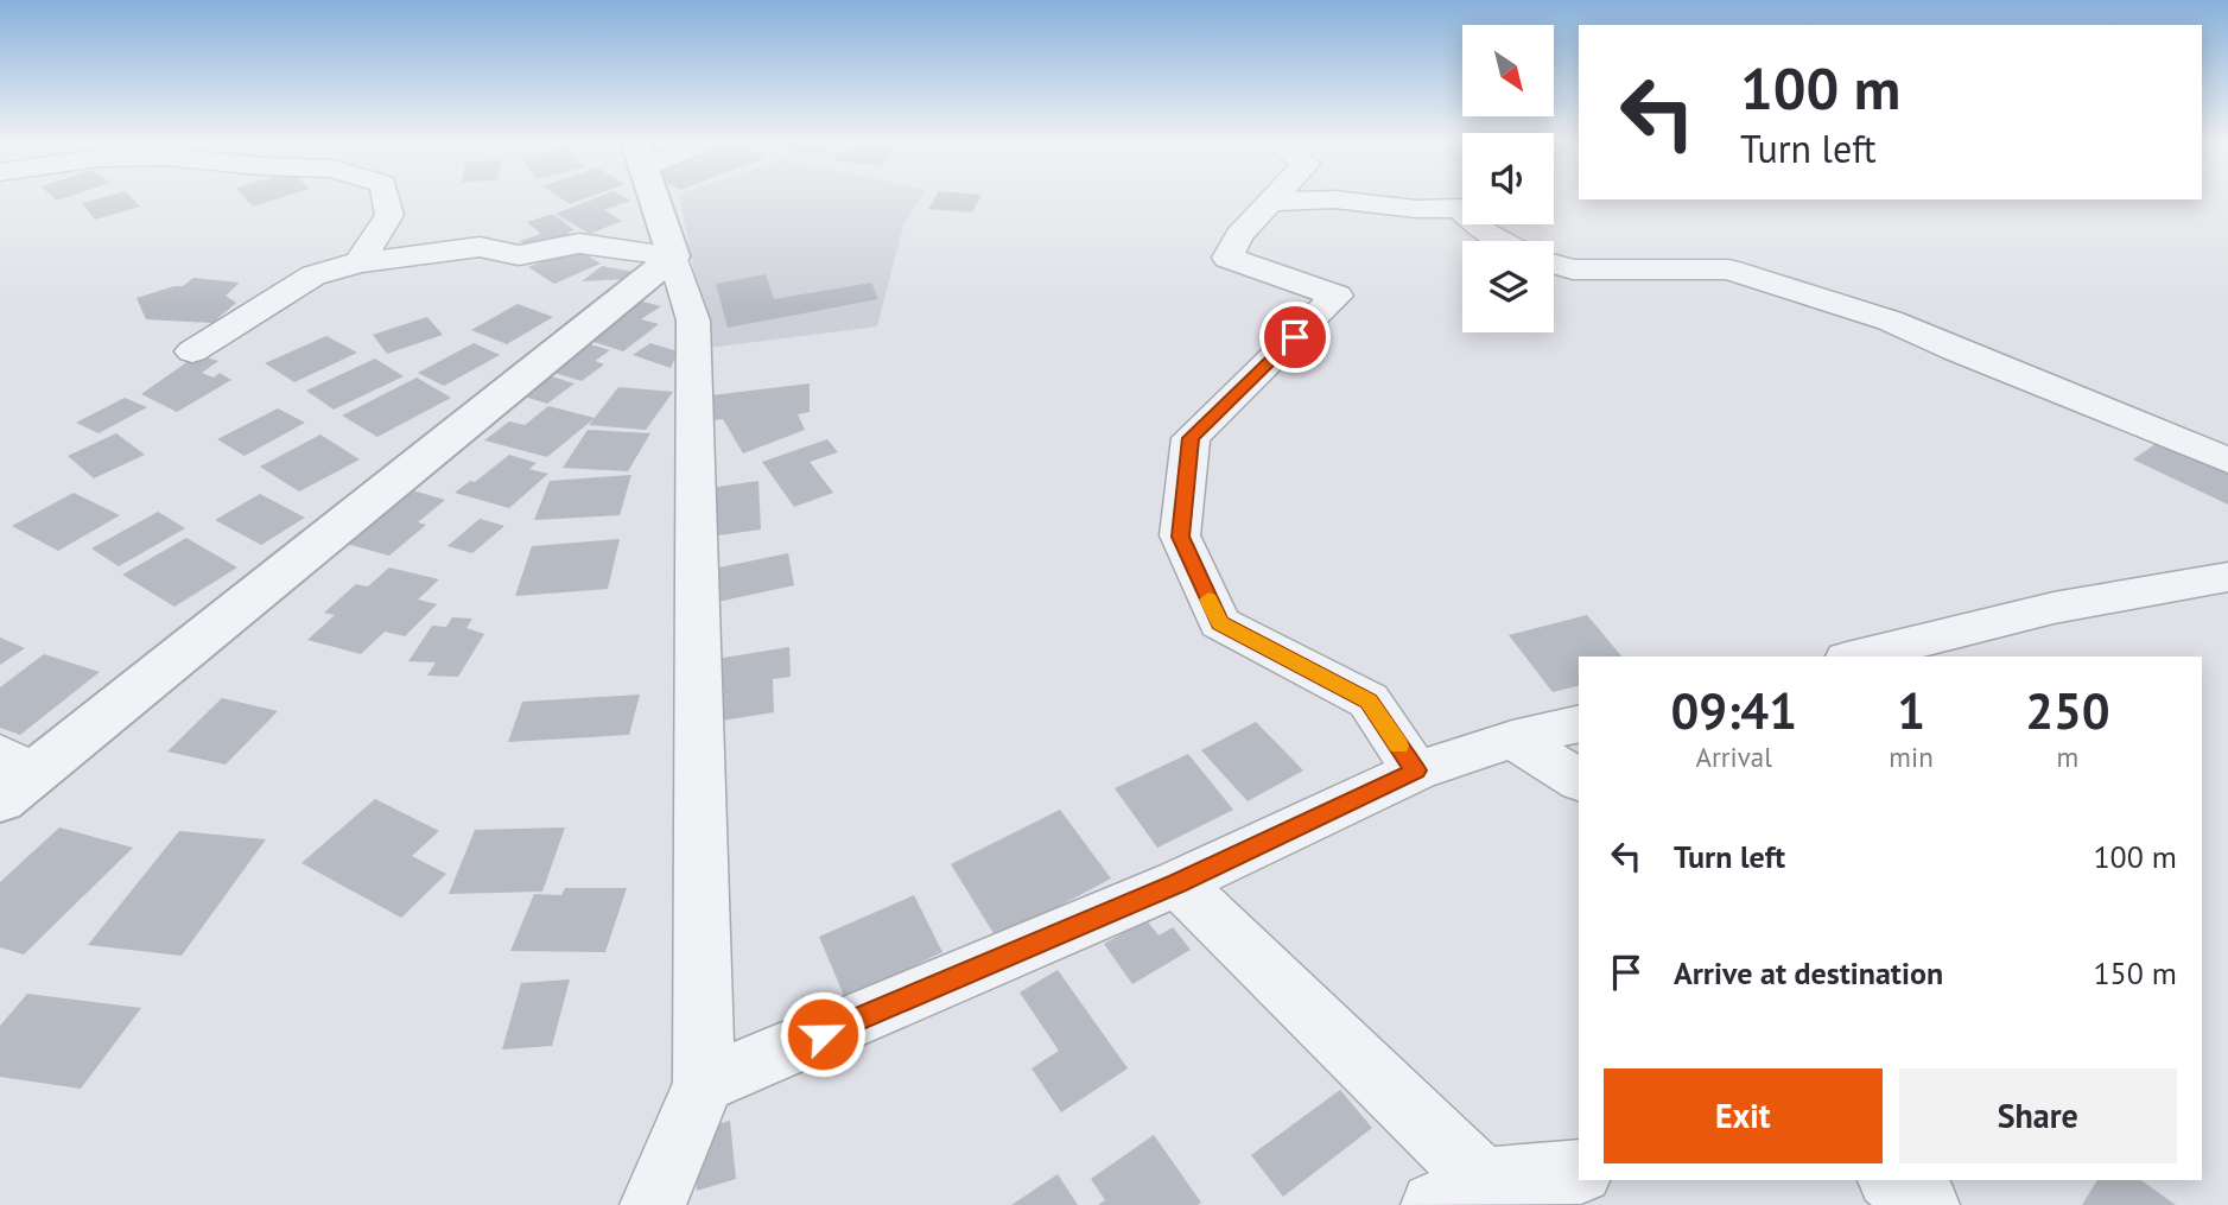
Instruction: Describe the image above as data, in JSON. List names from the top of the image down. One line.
{"north":"bottom right","page":{"turn":["100 m","Turn left"],"eta":["09:41","Arrival","1","min","250","m"],"list":[{"name":"Turn left","value":"100 m"},{"name":"Arrive at destination","value":"150 m"}],"buttons":["Exit","Share"]}}
